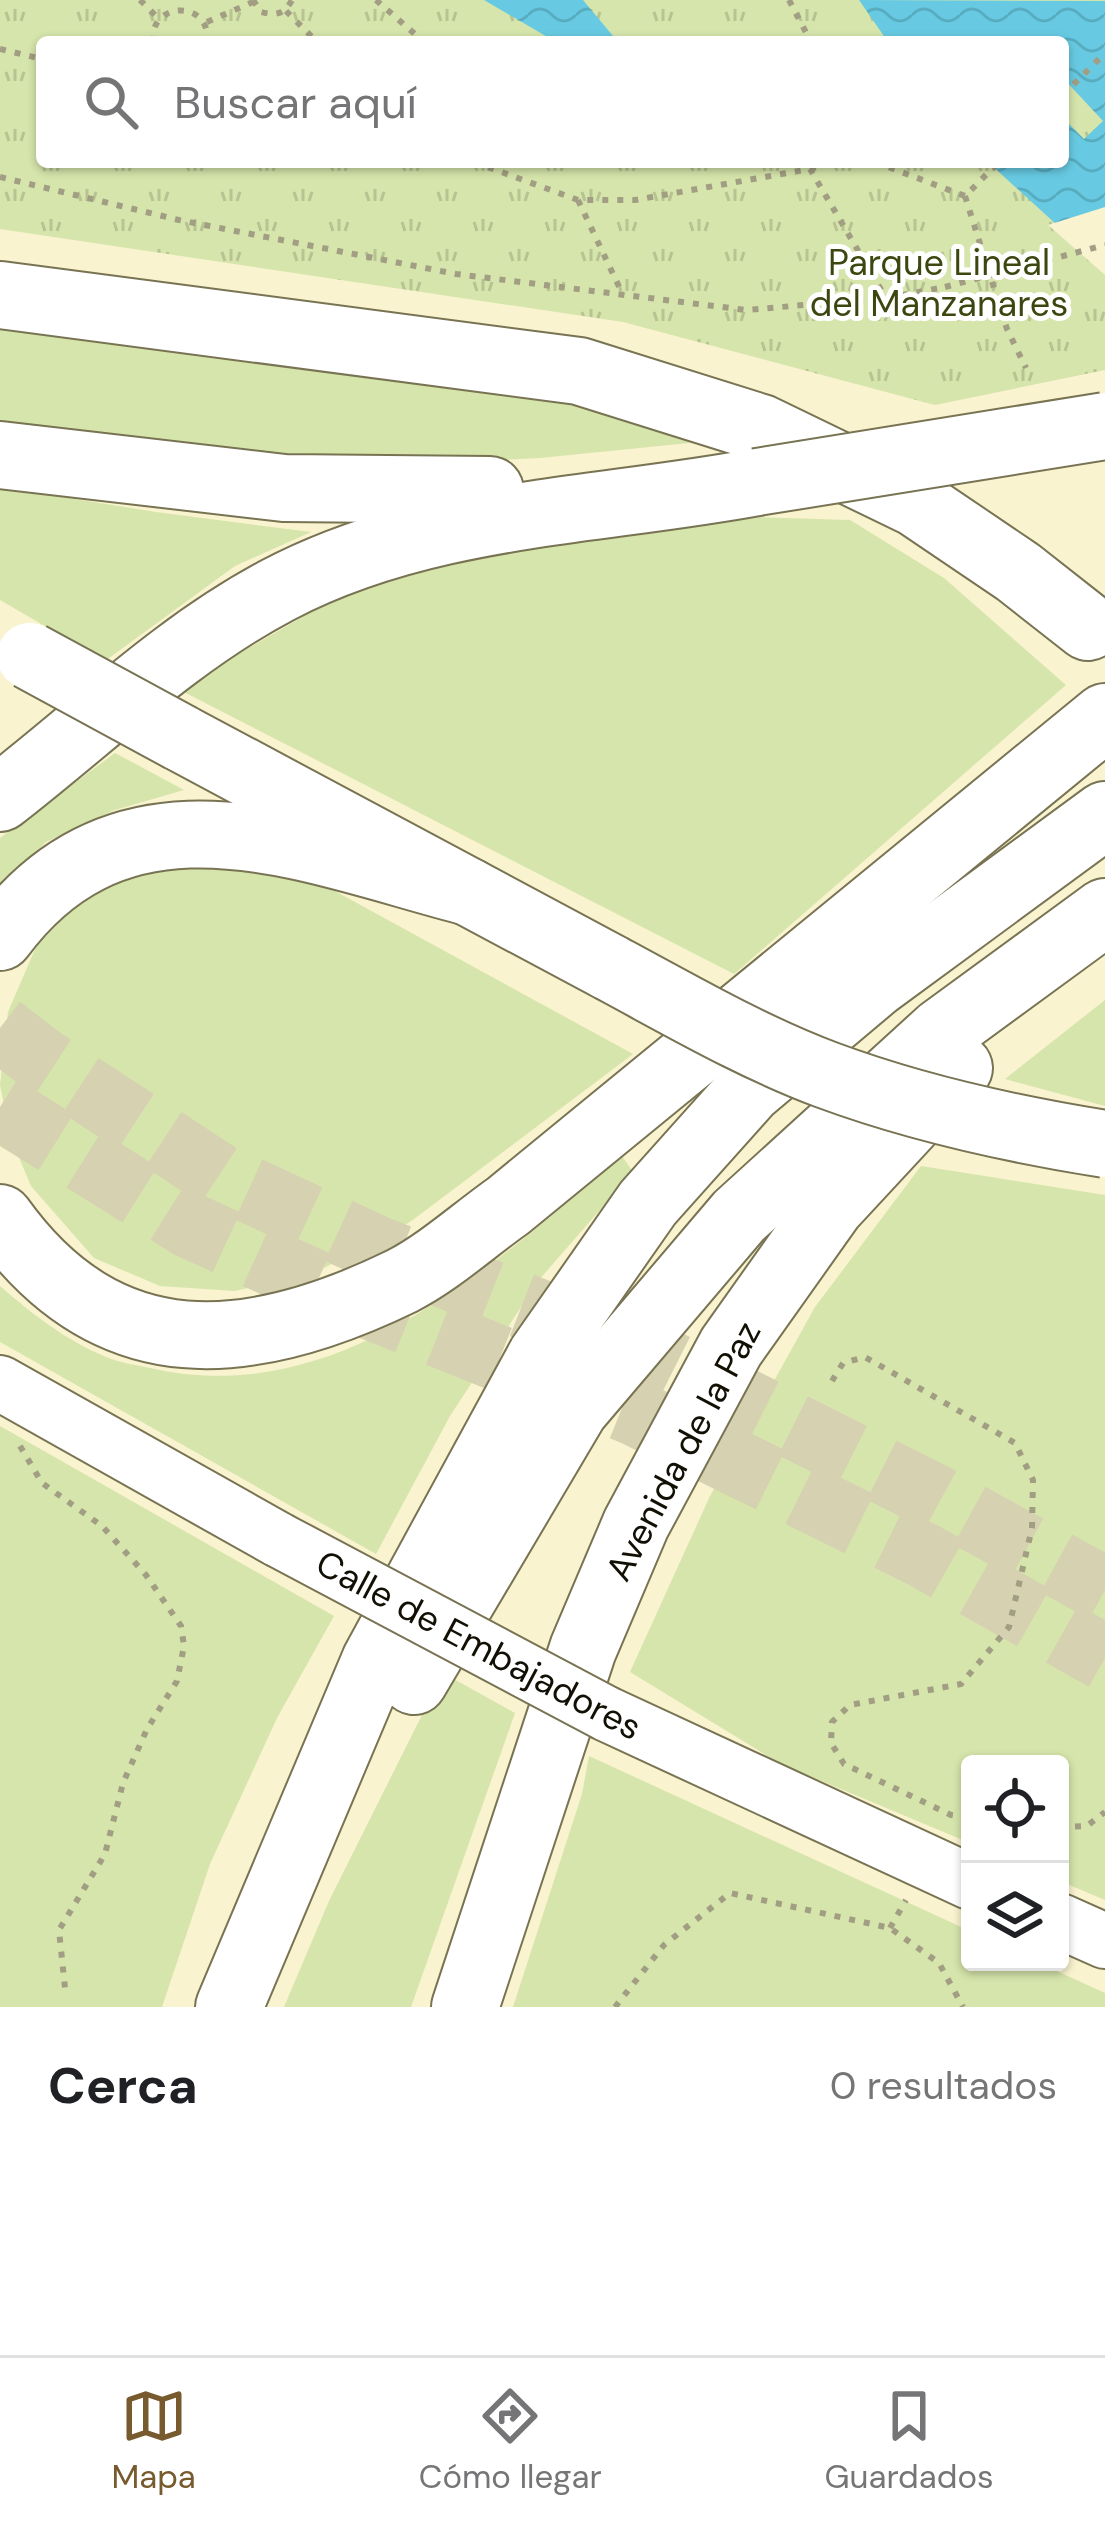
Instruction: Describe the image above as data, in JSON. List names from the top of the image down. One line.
{"streets":{"highway":["Avenida de la Paz"],"main road":["Calle de Embajadores"]},"parks":["Parque Lineal del Manzanares"],"page":{"search":"Buscar aquí","heading":["Cerca","0 resultados"],"nav":["Mapa","Cómo llegar","Guardados"]}}
